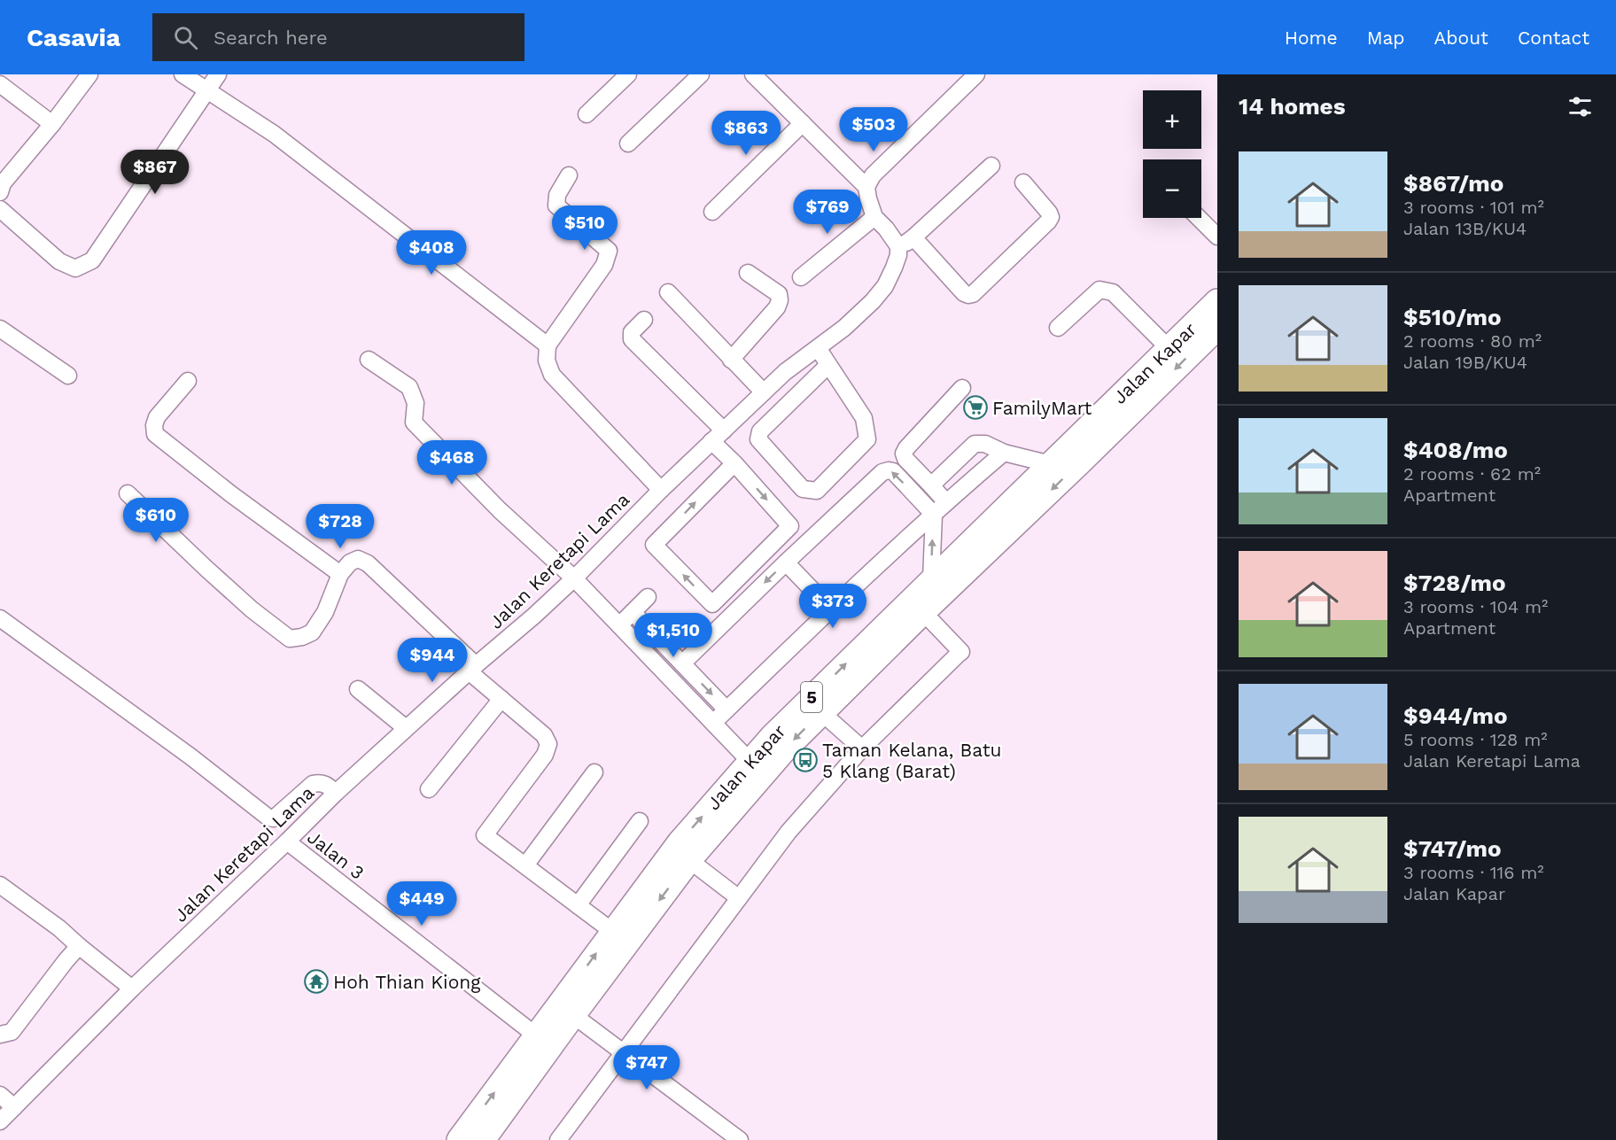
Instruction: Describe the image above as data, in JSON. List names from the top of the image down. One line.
{"streets":{"highway":["Jalan Kapar","5"],"street":["Jalan Keretapi Lama","Jalan 3"]},"crossings":[["Jalan Kapar","Jalan 3"],["Jalan Keretapi Lama","Jalan 3"]],"places":{"supermarket":["FamilyMart"],"bus stop":["Taman Kelana, Batu 5 Klang (Barat)"],"temple":["Hoh Thian Kiong"]},"page":{"header":"Casavia","search":"Search here","nav":["Home","Map","About","Contact"],"heading":"14 homes","map_buttons":["+","−"],"price":["$503","$863","$867","$769","$510","$408","$468","$610","$728","$373","$1,510","$944","$449","$747"],"list":[{"name":"$867/mo","note":"3 rooms · 101 m² · Jalan 13B/KU4"},{"name":"$510/mo","note":"2 rooms · 80 m² · Jalan 19B/KU4"},{"name":"$408/mo","note":"2 rooms · 62 m² · Apartment"},{"name":"$728/mo","note":"3 rooms · 104 m² · Apartment"},{"name":"$944/mo","note":"5 rooms · 128 m² · Jalan Keretapi Lama"},{"name":"$747/mo","note":"3 rooms · 116 m² · Jalan Kapar"}]}}
